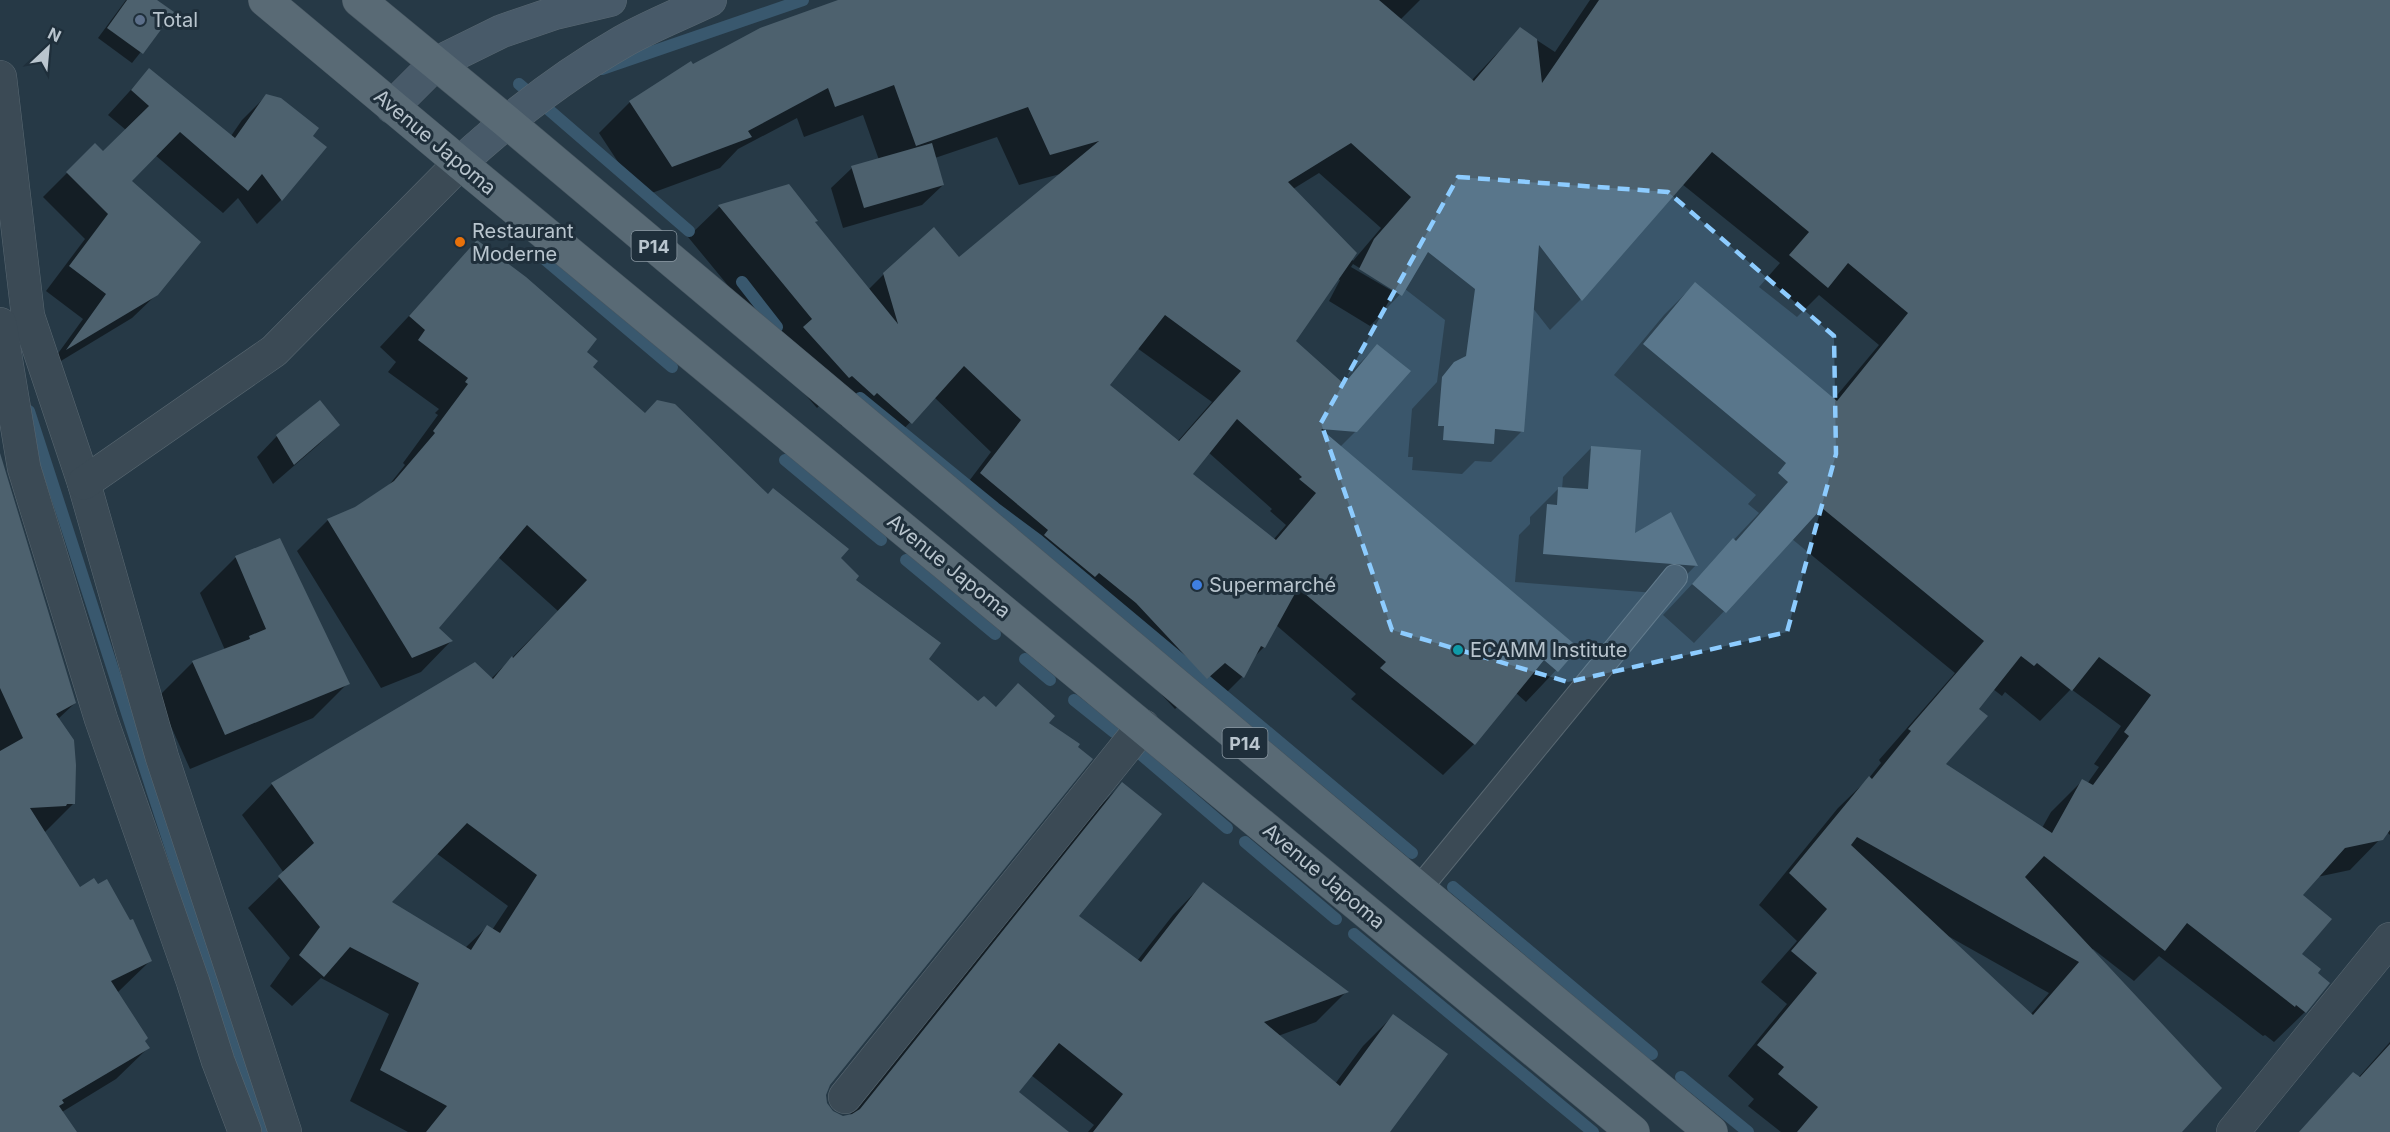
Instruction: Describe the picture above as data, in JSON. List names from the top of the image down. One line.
{"streets":{"main road":["Avenue Japoma","P14"]},"places":["Total","Restaurant Moderne","Supermarché","ECAMM Institute"],"north":"top right"}
